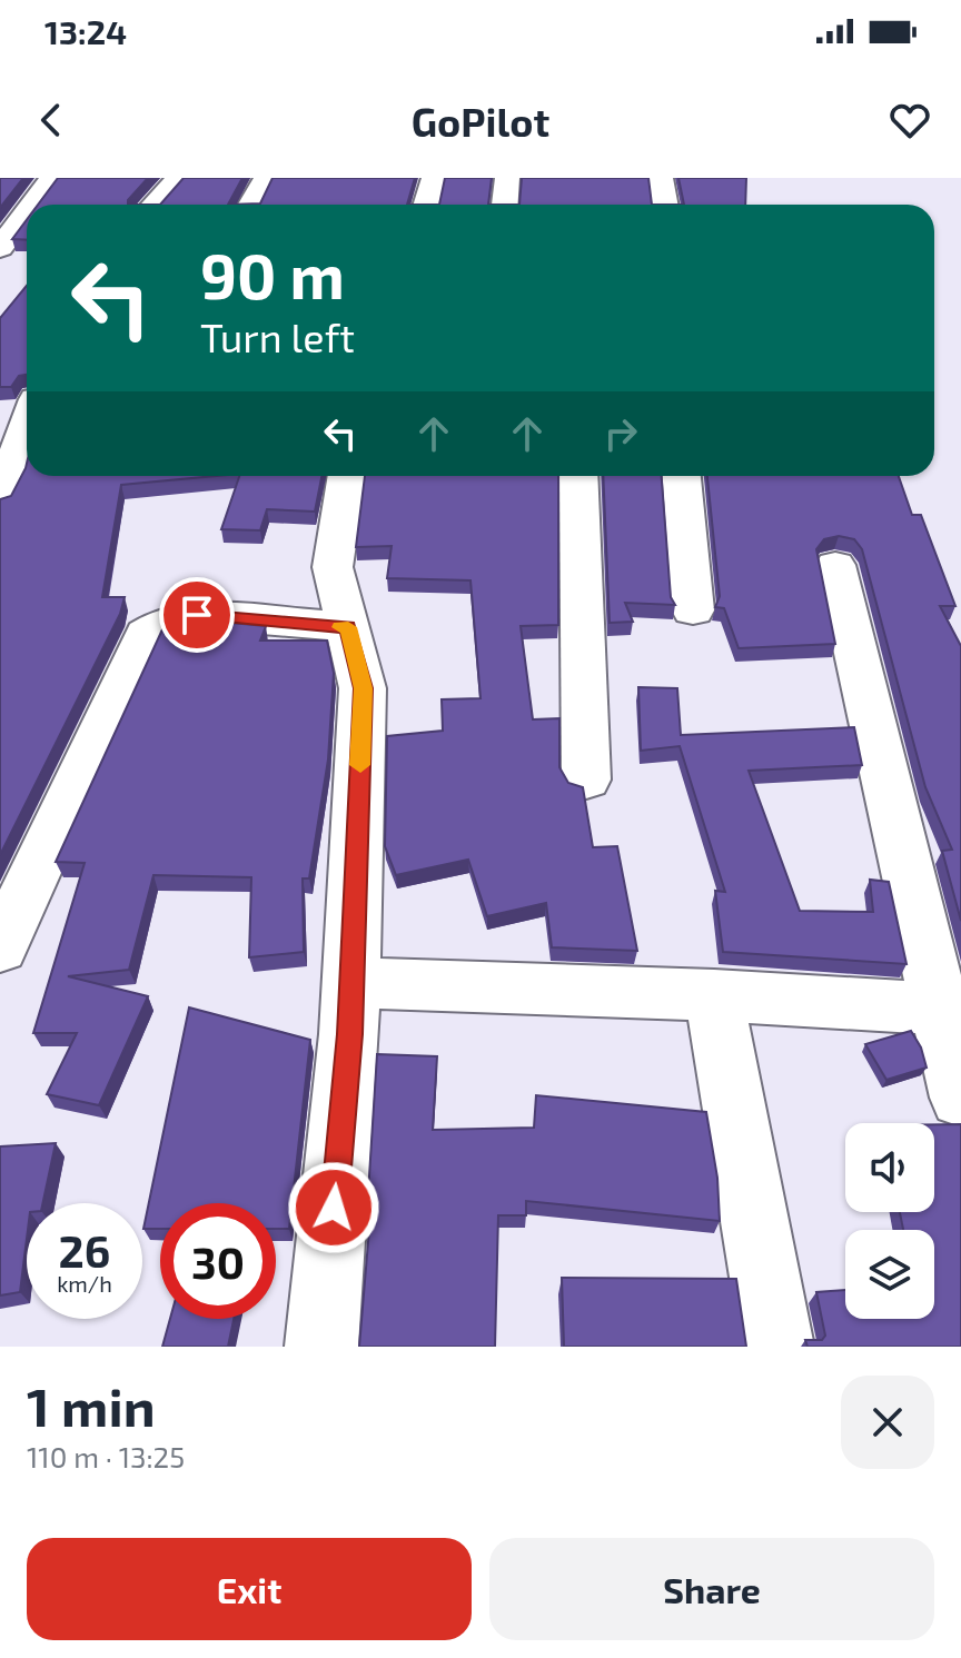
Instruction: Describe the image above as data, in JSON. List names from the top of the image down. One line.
{"page":{"status":"13:24","header":"GoPilot","turn":["90 m","Turn left"],"speed":"26 km/h","limit":"30","heading":["1 min","110 m · 13:25"],"buttons":["Exit","Share"]}}
